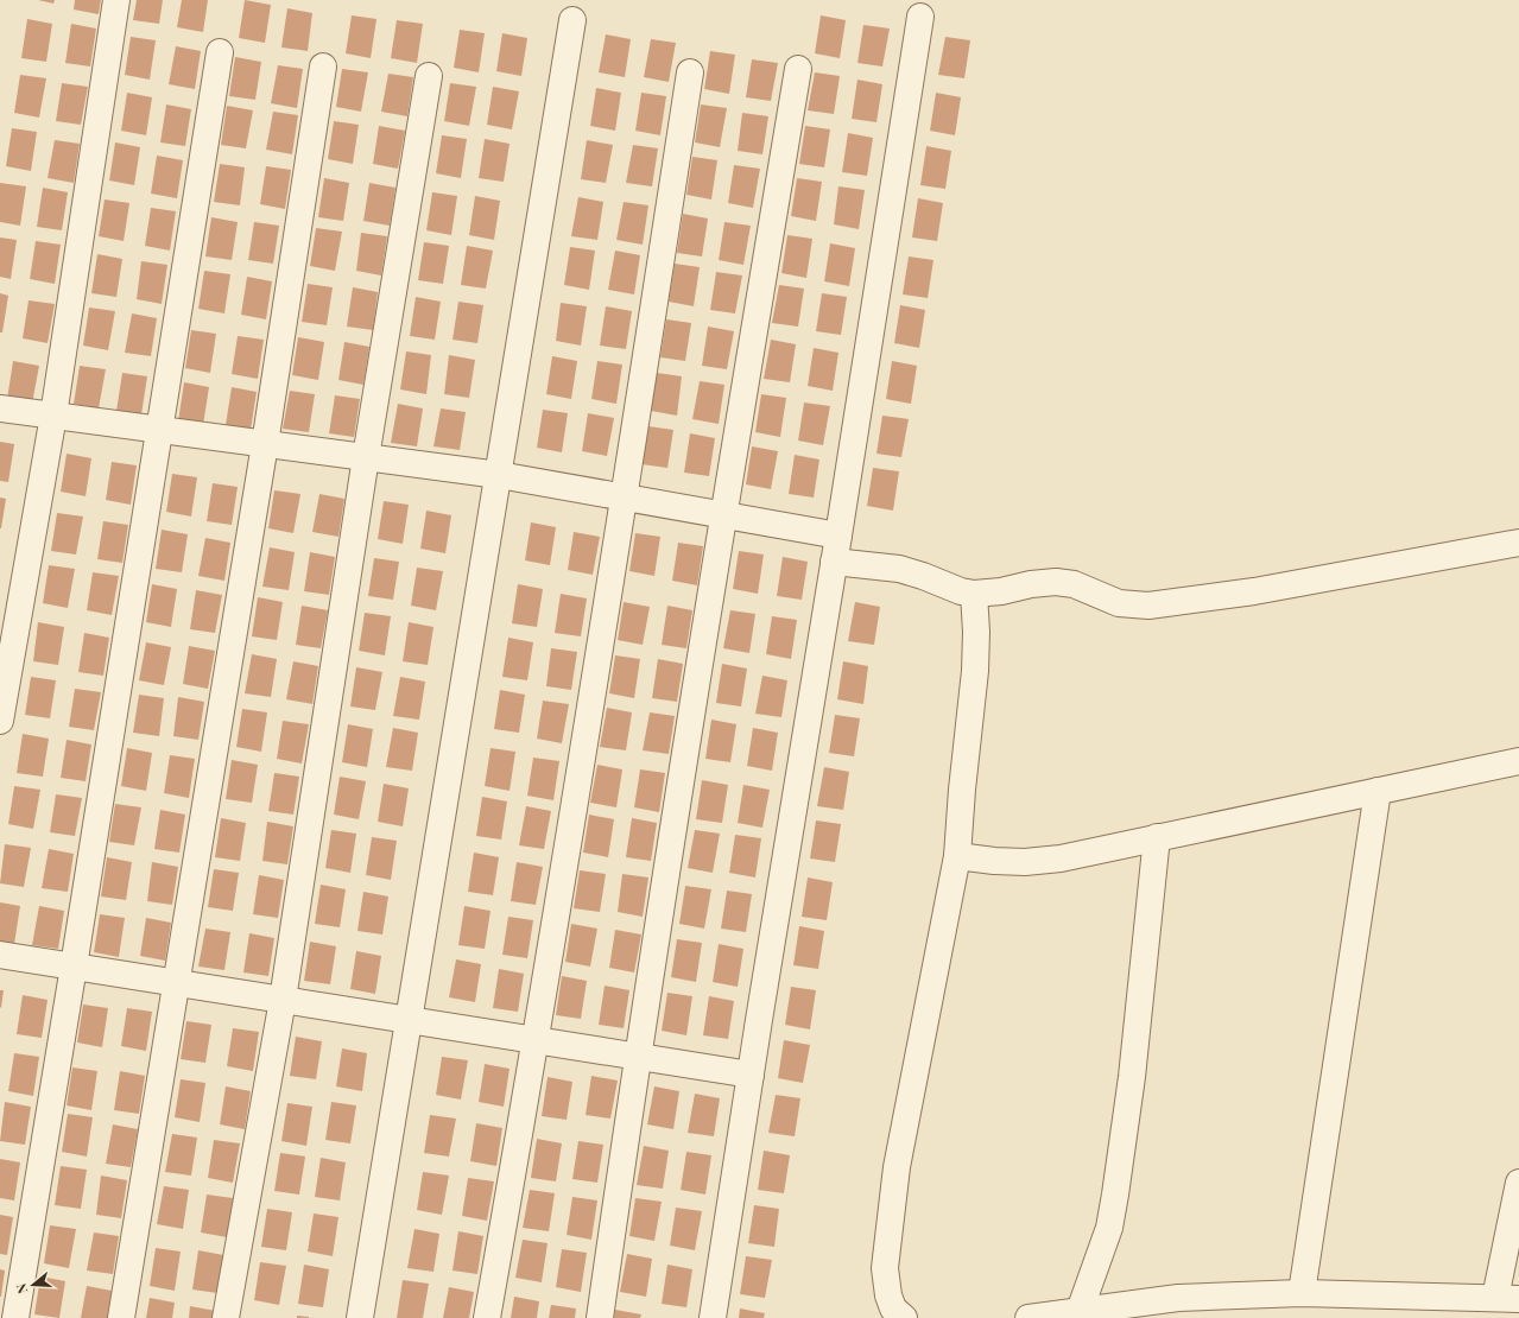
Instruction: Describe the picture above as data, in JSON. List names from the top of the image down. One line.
{"north":"left"}
